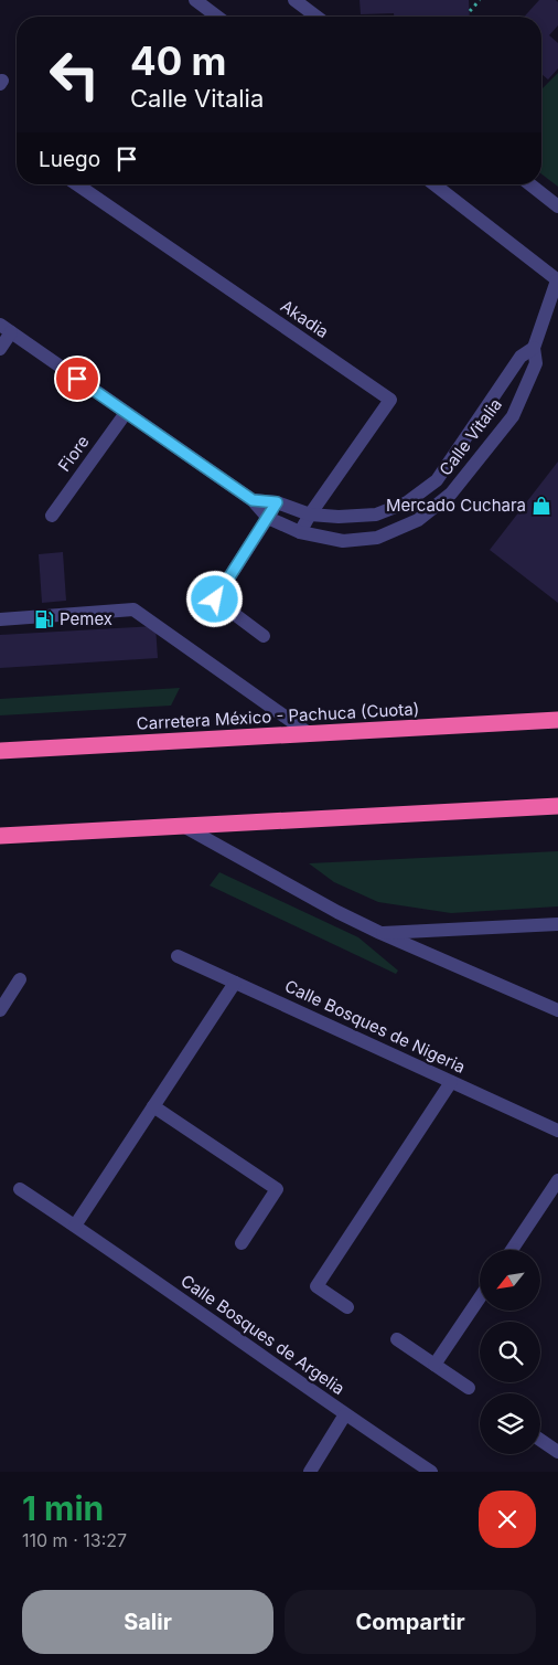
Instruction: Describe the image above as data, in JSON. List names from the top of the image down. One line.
{"streets":{"highway":["Carretera México - Pachuca (Cuota)"],"street":["Akadia","Calle Vitalia","Fiore","Calle Bosques de Nigeria","Calle Bosques de Argelia"]},"crossings":[["Akadia","Calle Vitalia"],["Calle Vitalia","Fiore"]],"places":{"shop":["Mercado Cuchara"],"fuel station":["Pemex"]},"north":"bottom left","page":{"turn":["40 m","Calle Vitalia"],"then":"Luego","heading":["1 min","110 m · 13:27"],"buttons":["Salir","Compartir"]}}
